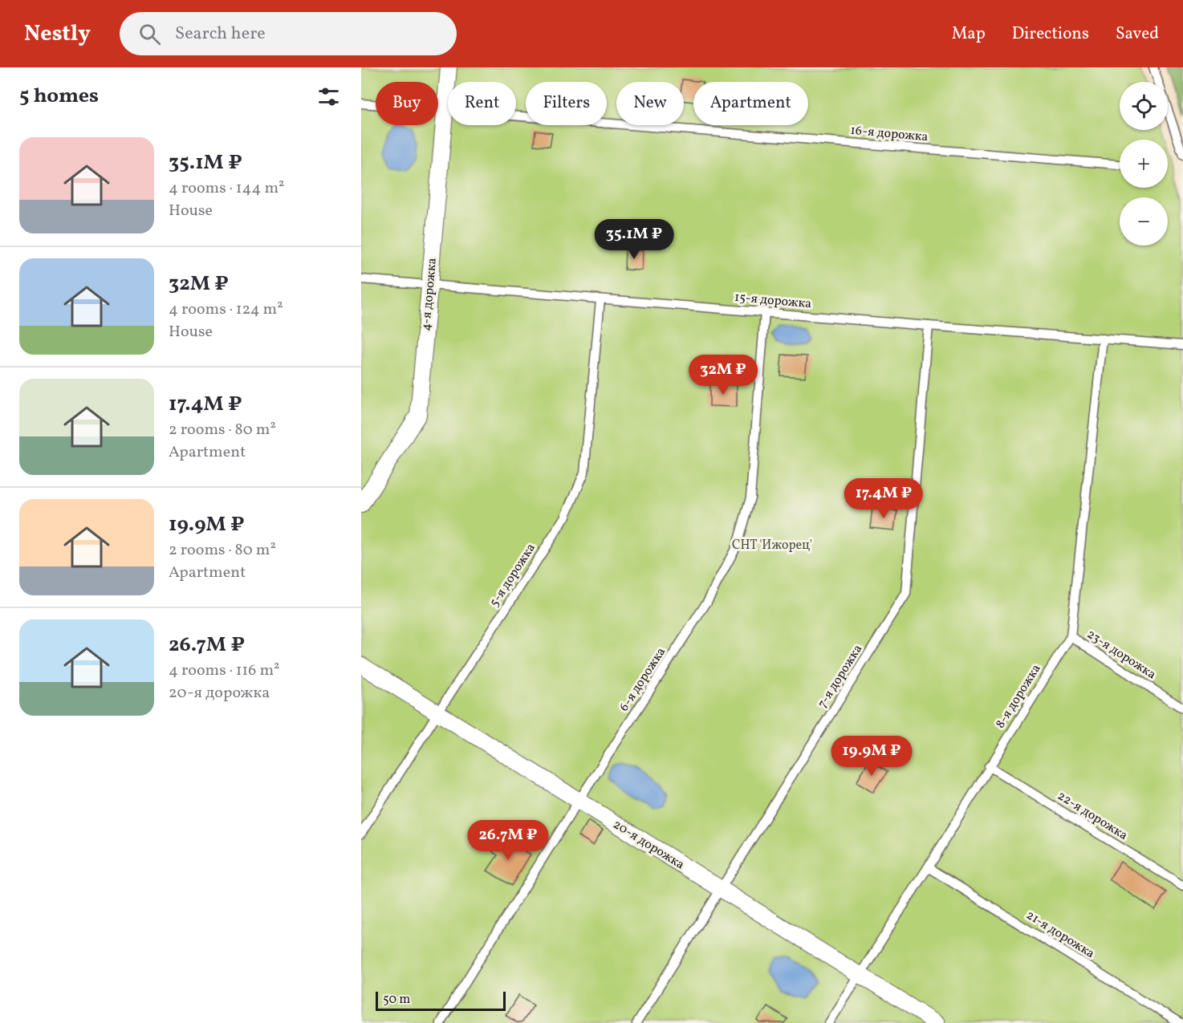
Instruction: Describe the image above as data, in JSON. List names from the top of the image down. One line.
{"streets":{"street":["4-я дорожка","20-я дорожка"],"lane":["16-я дорожка","15-я дорожка","5-я дорожка","23-я дорожка","7-я дорожка","6-я дорожка","8-я дорожка","22-я дорожка","21-я дорожка"]},"crossings":[["16-я дорожка","4-я дорожка"],["4-я дорожка","15-я дорожка"],["15-я дорожка","5-я дорожка"],["15-я дорожка","7-я дорожка"],["15-я дорожка","6-я дорожка"],["15-я дорожка","8-я дорожка"],["5-я дорожка","20-я дорожка"],["23-я дорожка","8-я дорожка"],["7-я дорожка","20-я дорожка"],["6-я дорожка","20-я дорожка"],["8-я дорожка","22-я дорожка"],["8-я дорожка","20-я дорожка"],["8-я дорожка","21-я дорожка"]],"parks":["СНТ 'Ижорец'"],"scale_bar":"50 m","page":{"header":"Nestly","search":"Search here","nav":["Map","Directions","Saved"],"heading":"5 homes","map_buttons":["+","−"],"chip":["Buy","Rent","Filters","New","Apartment"],"list":[{"name":"35.1M ₽","note":"4 rooms · 144 m² · House"},{"name":"32M ₽","note":"4 rooms · 124 m² · House"},{"name":"17.4M ₽","note":"2 rooms · 80 m² · Apartment"},{"name":"19.9M ₽","note":"2 rooms · 80 m² · Apartment"},{"name":"26.7M ₽","note":"4 rooms · 116 m² · 20-я дорожка"}],"price":["35.1M ₽","32M ₽","17.4M ₽","19.9M ₽","26.7M ₽"],"scale":"50 m"}}
